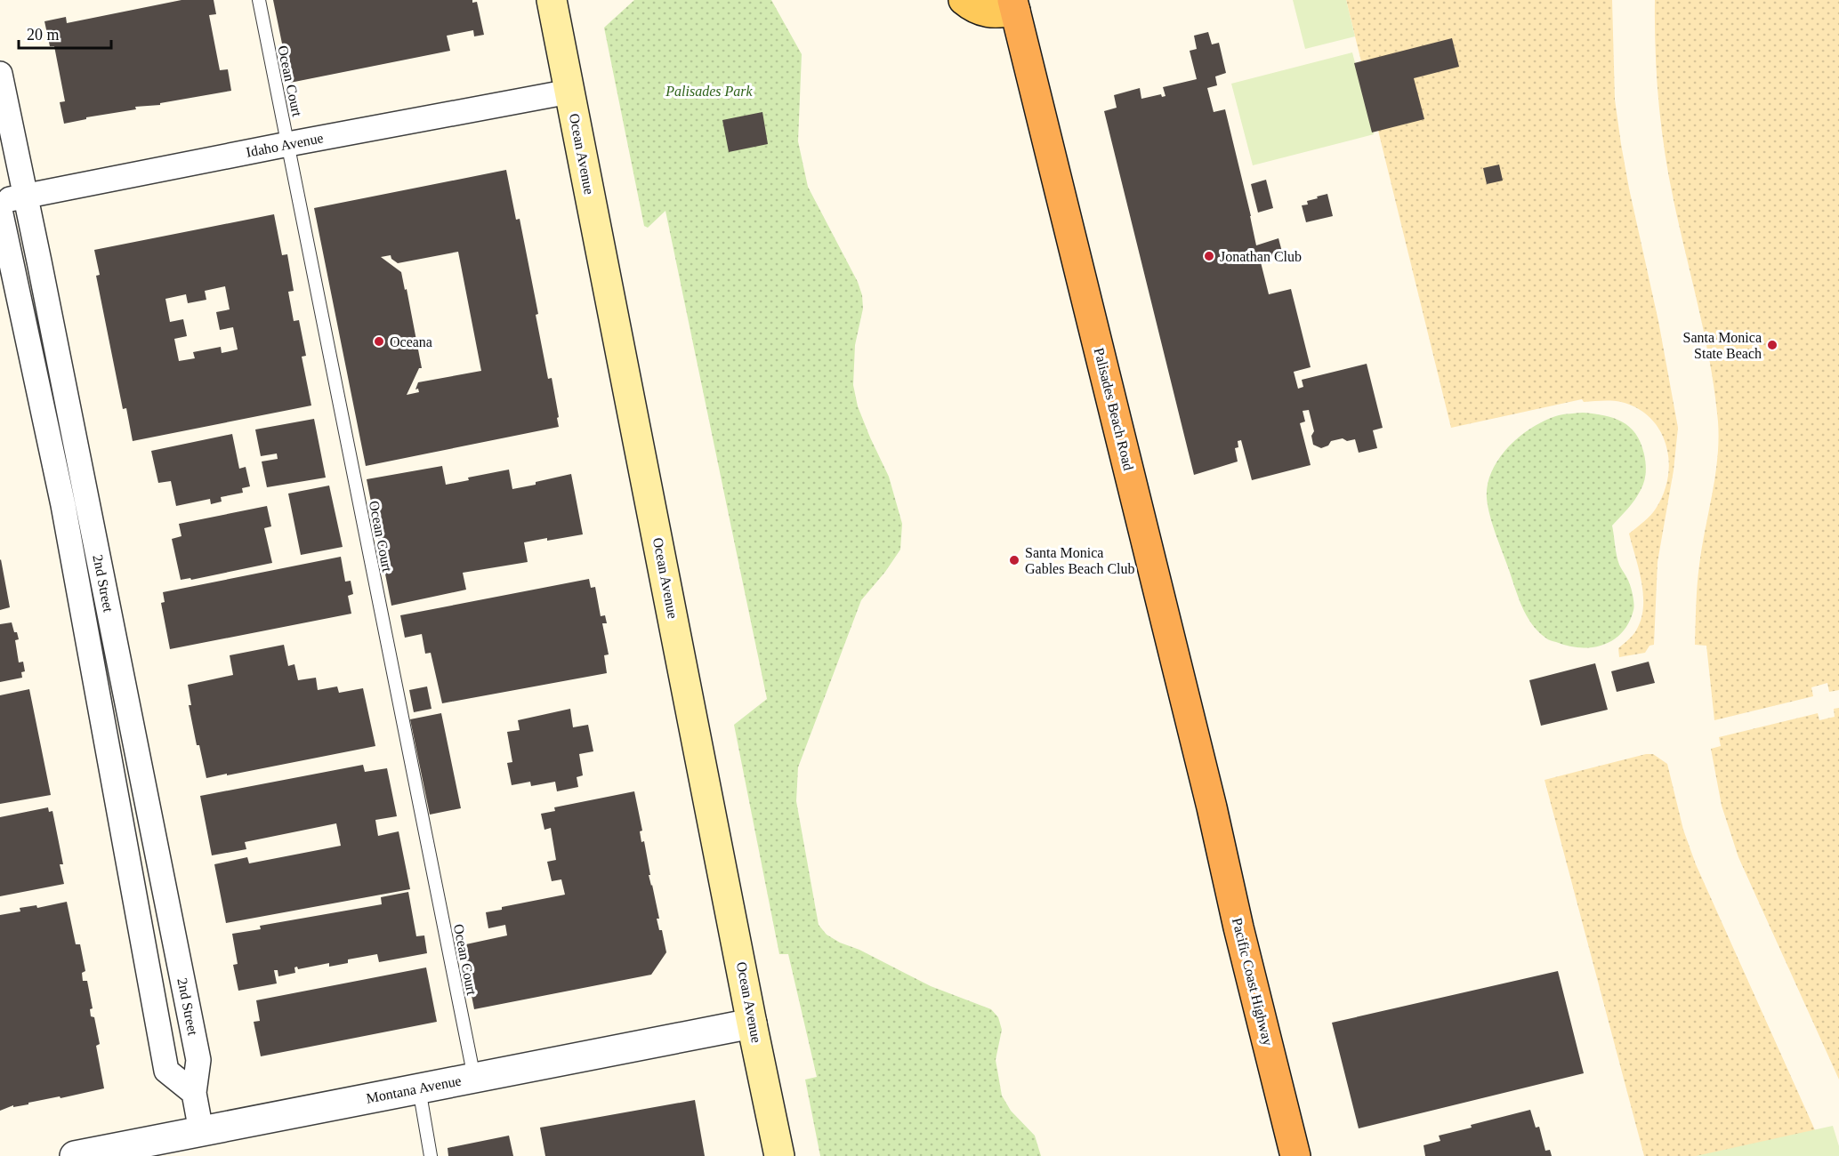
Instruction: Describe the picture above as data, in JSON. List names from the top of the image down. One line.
{"streets":{"highway":["Palisades Beach Road","Pacific Coast Highway"],"main road":["Ocean Avenue"],"street":["Idaho Avenue","2nd Street","Montana Avenue"],"lane":["Ocean Court"]},"crossings":[["Ocean Court","Idaho Avenue"],["Ocean Court","Montana Avenue"],["Idaho Avenue","Ocean Avenue"],["Idaho Avenue","2nd Street"],["Ocean Avenue","Montana Avenue"],["Palisades Beach Road","Pacific Coast Highway"],["2nd Street","Montana Avenue"]],"parks":["Palisades Park"],"places":["Jonathan Club","Oceana","Santa Monica State Beach","Santa Monica Gables Beach Club"],"scale_bar":"20 m"}
